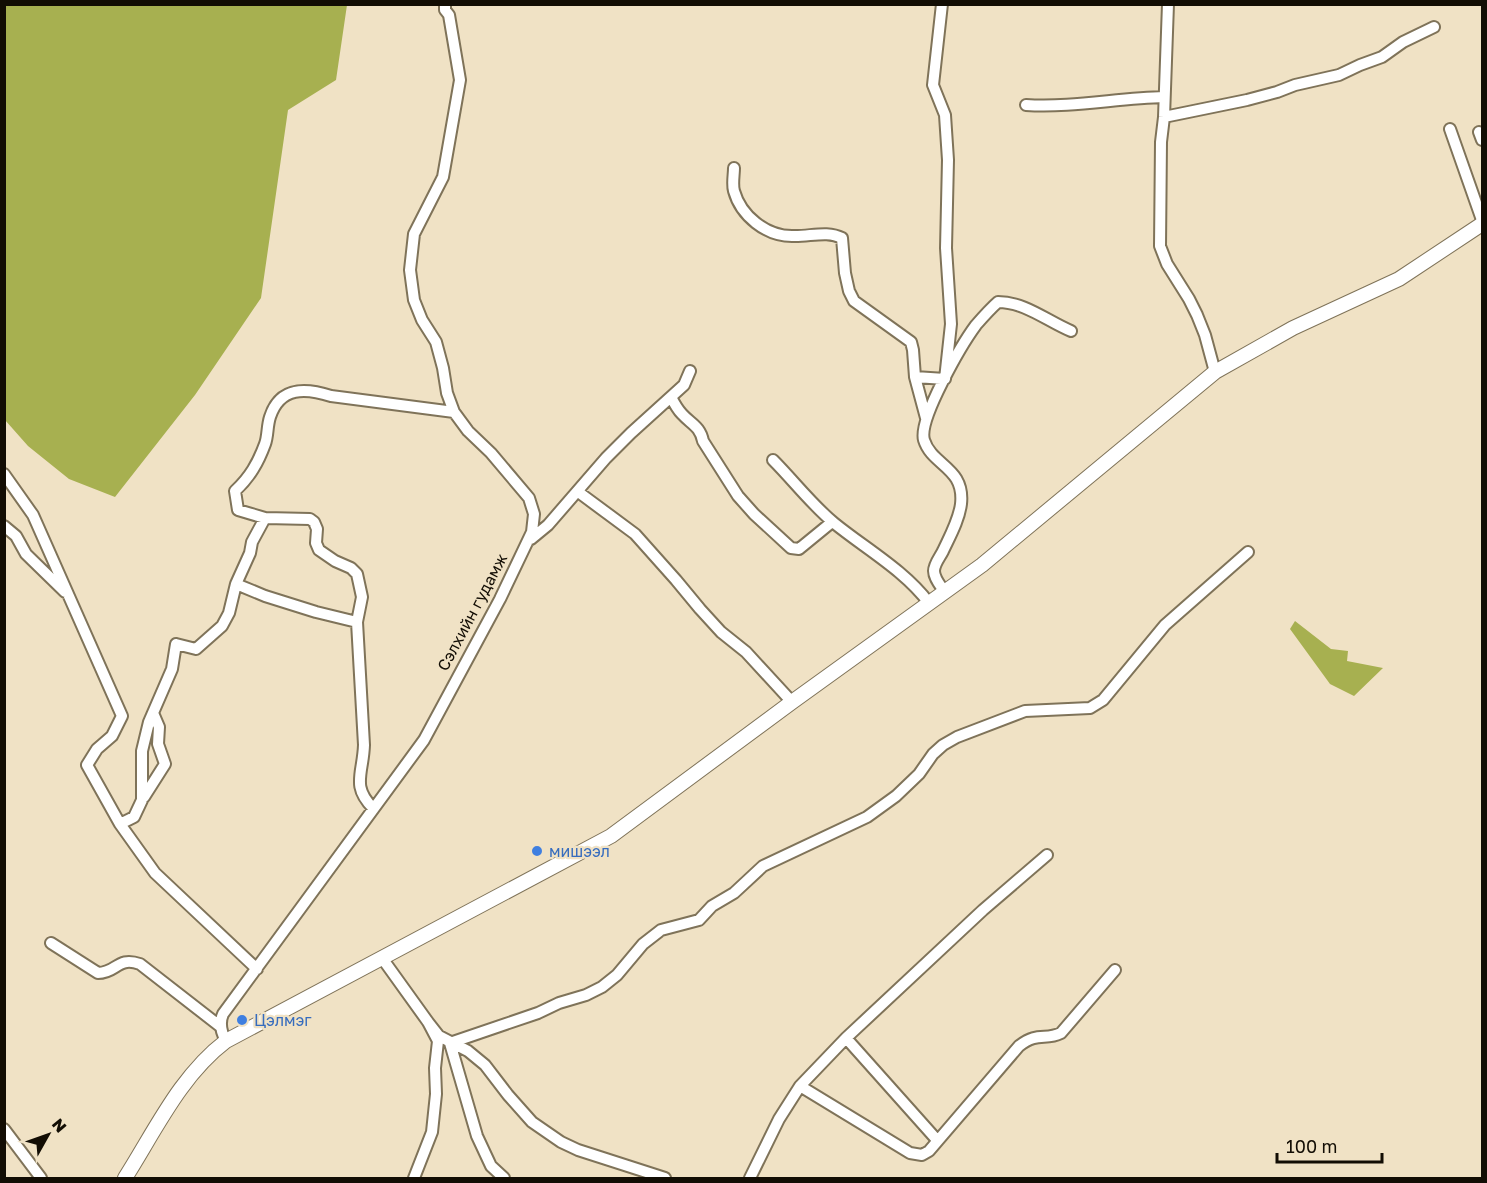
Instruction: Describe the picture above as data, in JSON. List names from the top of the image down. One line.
{"streets":{"street":["Сэлхийн гудамж"]},"places":["мишээл","Цэлмэг"],"scale_bar":"100 m","north":"top right"}
